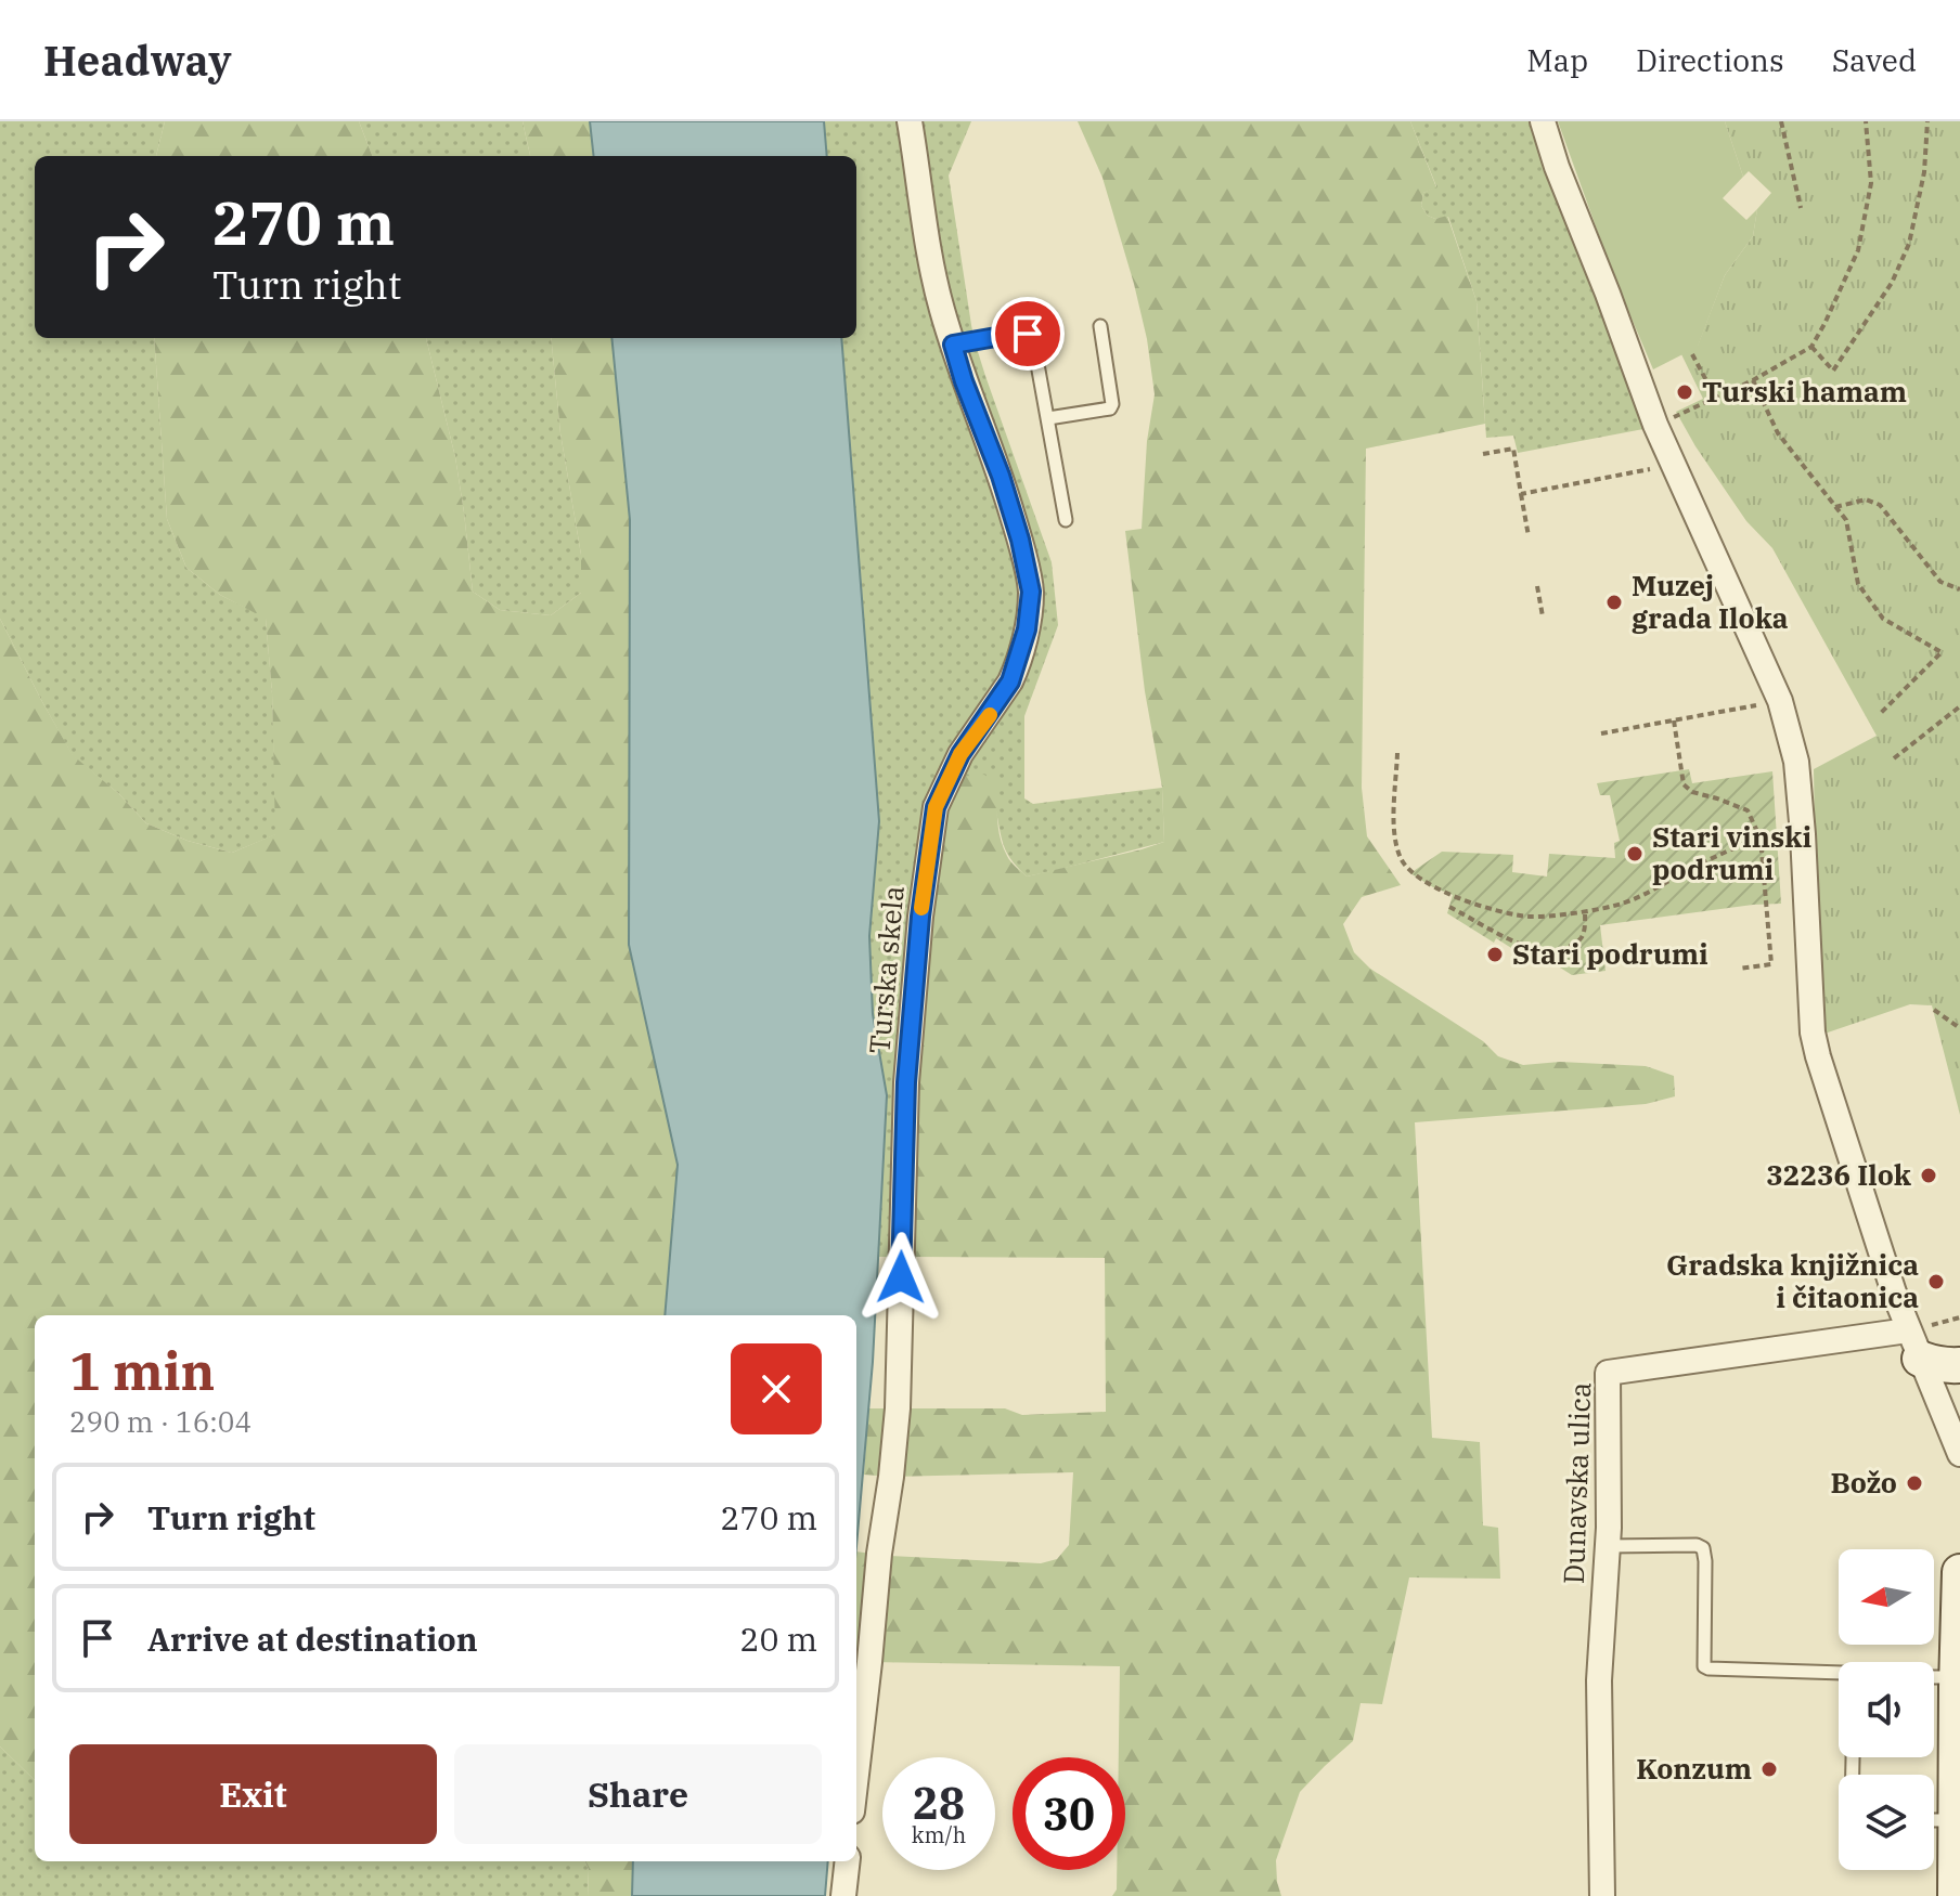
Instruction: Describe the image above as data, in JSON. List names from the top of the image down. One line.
{"streets":{"street":["Turska skela","Dunavska ulica"]},"places":["Turski hamam","Muzej grada Iloka","Stari vinski podrumi","Stari podrumi","32236 Ilok","Gradska knjižnica i čitaonica","Božo","Konzum"],"north":"left","page":{"header":"Headway","nav":["Map","Directions","Saved"],"turn":["270 m","Turn right"],"heading":["1 min","290 m · 16:04"],"list":[{"name":"Turn right","value":"270 m"},{"name":"Arrive at destination","value":"20 m"}],"buttons":["Exit","Share"],"speed":"28 km/h","limit":"30"}}
